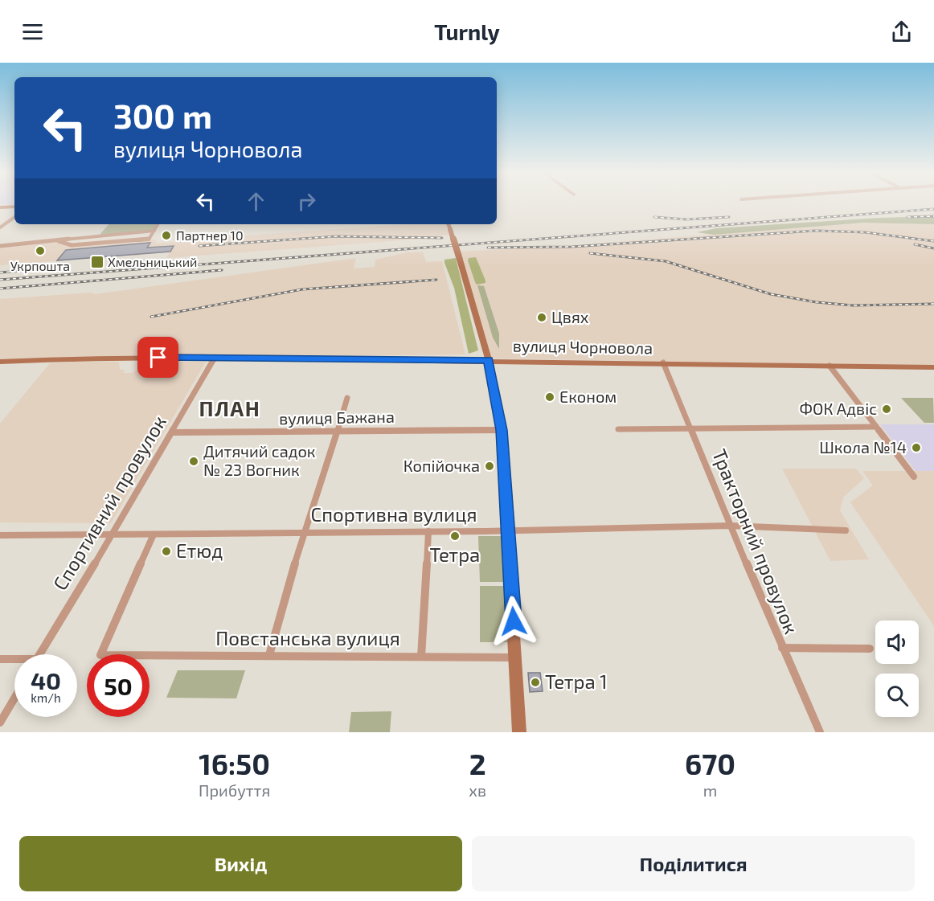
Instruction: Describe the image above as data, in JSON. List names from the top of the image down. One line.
{"streets":{"street":["вулиця Чорновола","вулиця Бажана","Спортивний провулок","Спортивна вулиця","Тракторний провулок","Повстанська вулиця"]},"crossings":[["вулиця Чорновола","Спортивний провулок"],["вулиця Чорновола","Тракторний провулок"],["вулиця Бажана","Спортивний провулок"],["Спортивний провулок","Спортивна вулиця"],["Спортивна вулиця","Тракторний провулок"],["Спортивна вулиця","Повстанська вулиця"]],"districts":["ПЛАН"],"places":{"other":["Партнер 10","Укрпошта","Цвях","Економ","ФОК Адвіс","Школа №14","Дитячий садок № 23 Вогник","Копійочка","Тетра","Етюд","Тетра 1"],"transit":["Хмельницький"]},"page":{"header":"Turnly","turn":["300 m","вулиця Чорновола"],"speed":"40 km/h","limit":"50","eta":["16:50","Прибуття","2","хв","670","m"],"buttons":["Вихід","Поділитися"]}}
